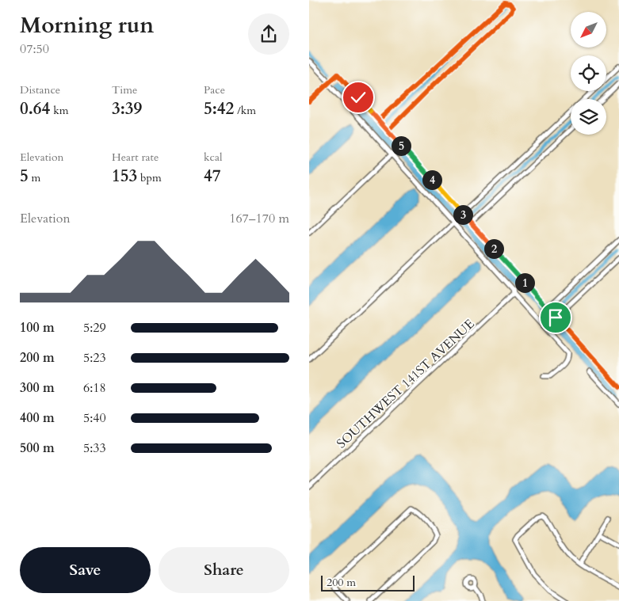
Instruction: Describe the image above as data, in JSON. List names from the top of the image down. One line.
{"streets":{"street":["SOUTHWEST 141ST AVENUE"]},"scale_bar":"200 m","north":"bottom left","page":{"heading":["Morning run","07:50"],"stats":[["Distance","0.64 km"],["Time","3:39"],["Pace","5:42 /km"],["Elevation","5 m"],["Heart rate","153 bpm"],["kcal","47"]],"pins":["5","4","3","2","1"],"chart":["Elevation","167–170 m"],"list":[{"name":"100 m","note":"5:29"},{"name":"200 m","note":"5:23"},{"name":"300 m","note":"6:18"},{"name":"400 m","note":"5:40"},{"name":"500 m","note":"5:33"}],"buttons":["Save","Share"],"scale":"200 m"}}
